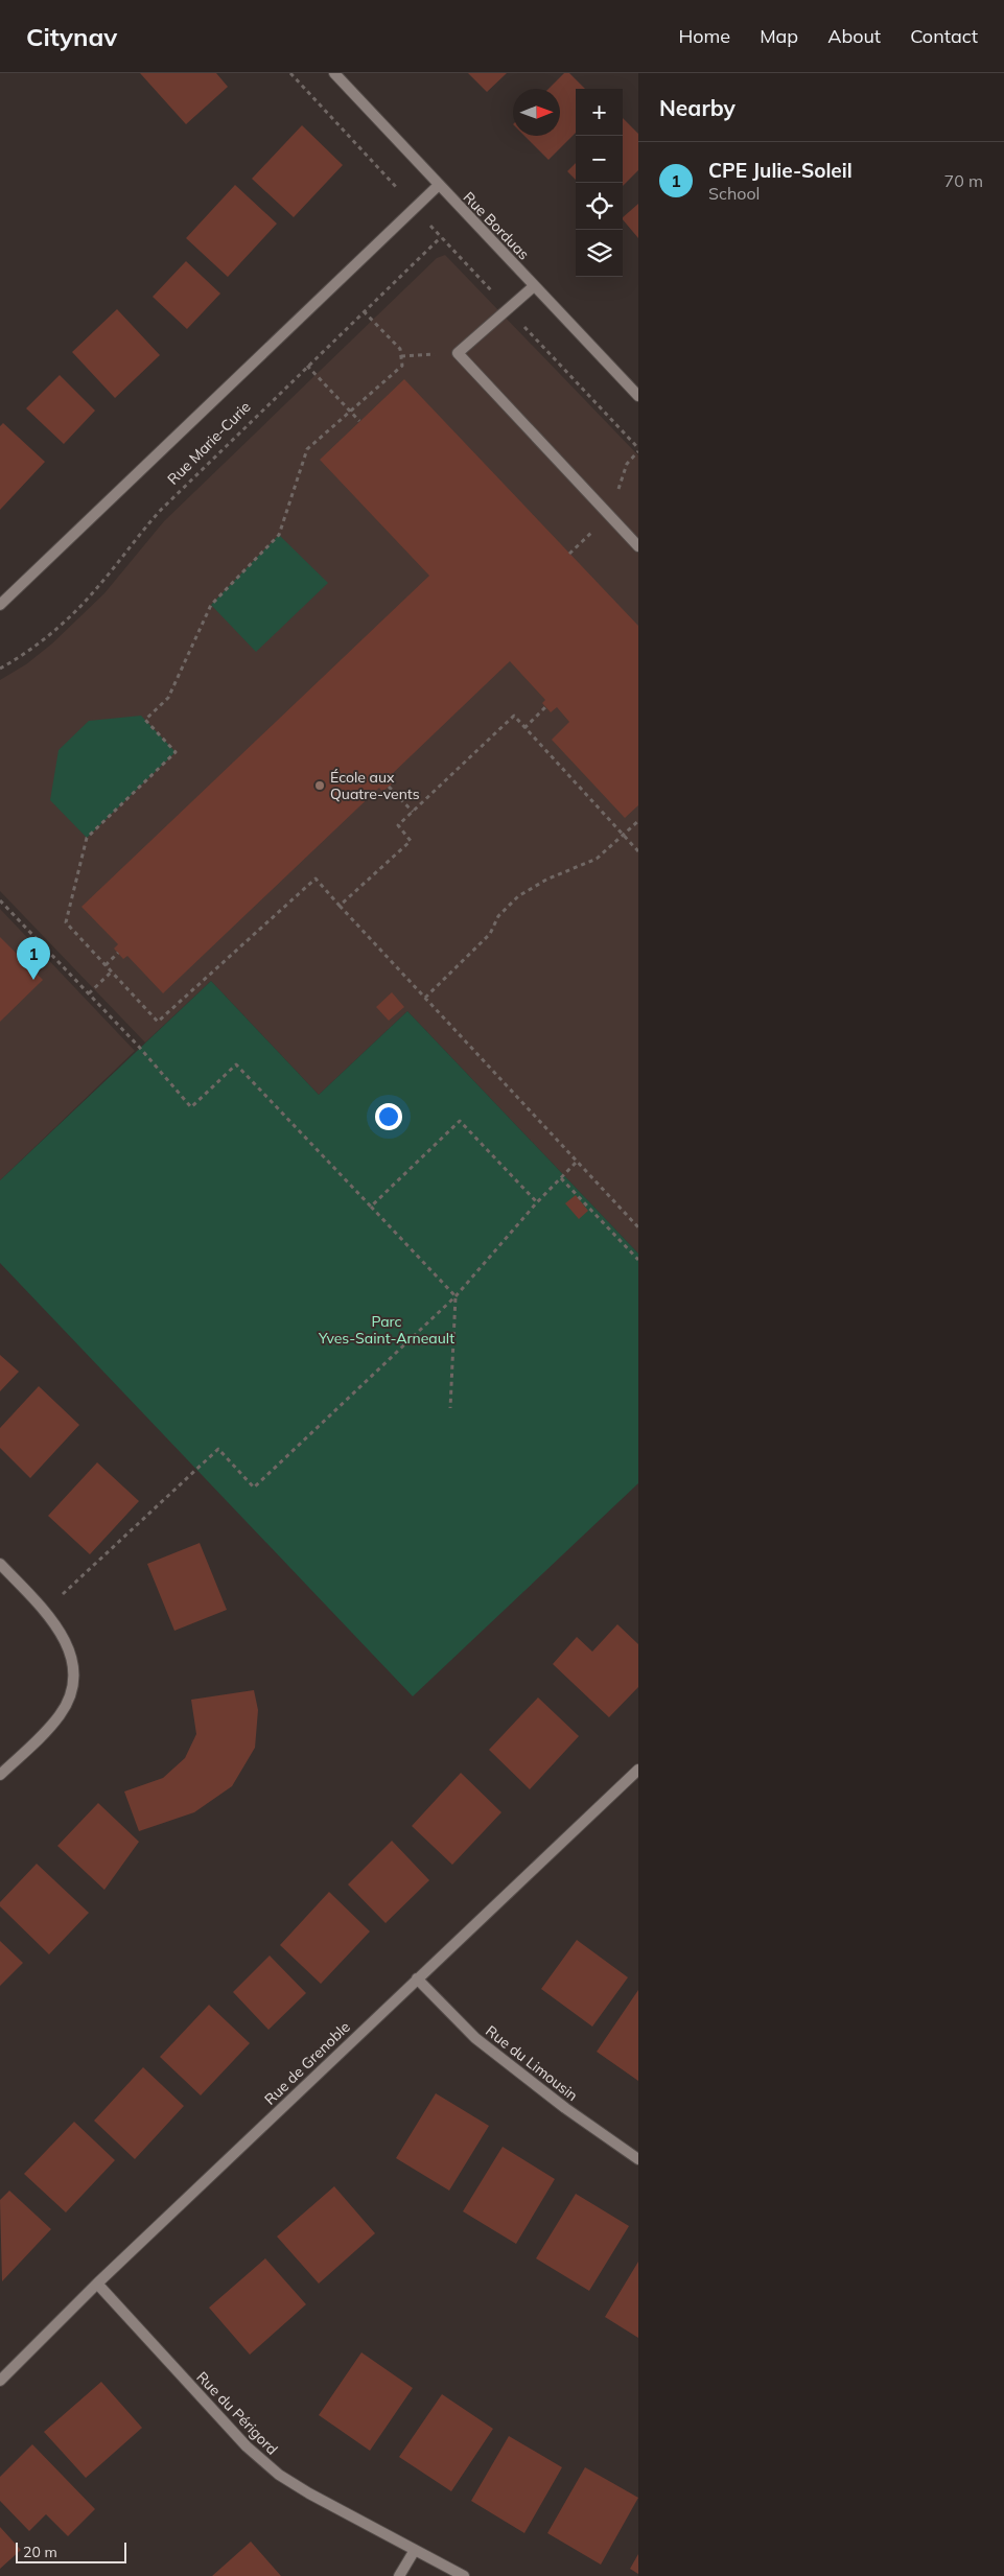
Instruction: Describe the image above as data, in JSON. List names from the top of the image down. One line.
{"streets":{"street":["Rue Borduas","Rue Marie-Curie","Rue de Grenoble","Rue du Limousin","Rue du Périgord"]},"crossings":[["Rue Borduas","Rue Marie-Curie"],["Rue de Grenoble","Rue du Limousin"],["Rue de Grenoble","Rue du Périgord"]],"parks":["Parc Yves-Saint-Arneault"],"places":["École aux Quatre-vents"],"scale_bar":"20 m","north":"right","page":{"header":"Citynav","nav":["Home","Map","About","Contact"],"heading":"Nearby","map_buttons":["+","−"],"list":[{"mark":"1","name":"CPE Julie-Soleil","note":"School","value":"70 m"}],"pins":"1","scale":"20 m"}}
